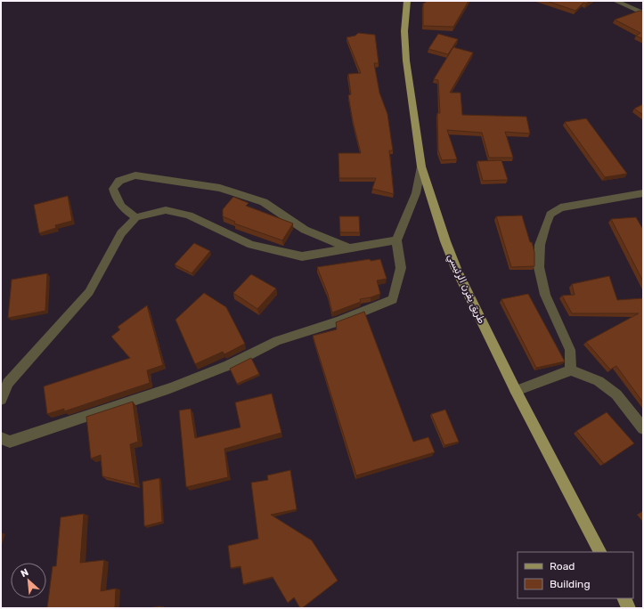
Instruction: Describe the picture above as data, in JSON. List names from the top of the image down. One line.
{"streets":{"main road":["طريق يفرن الرئيسي"]},"legend":["Road","Building"],"north":"top left"}
